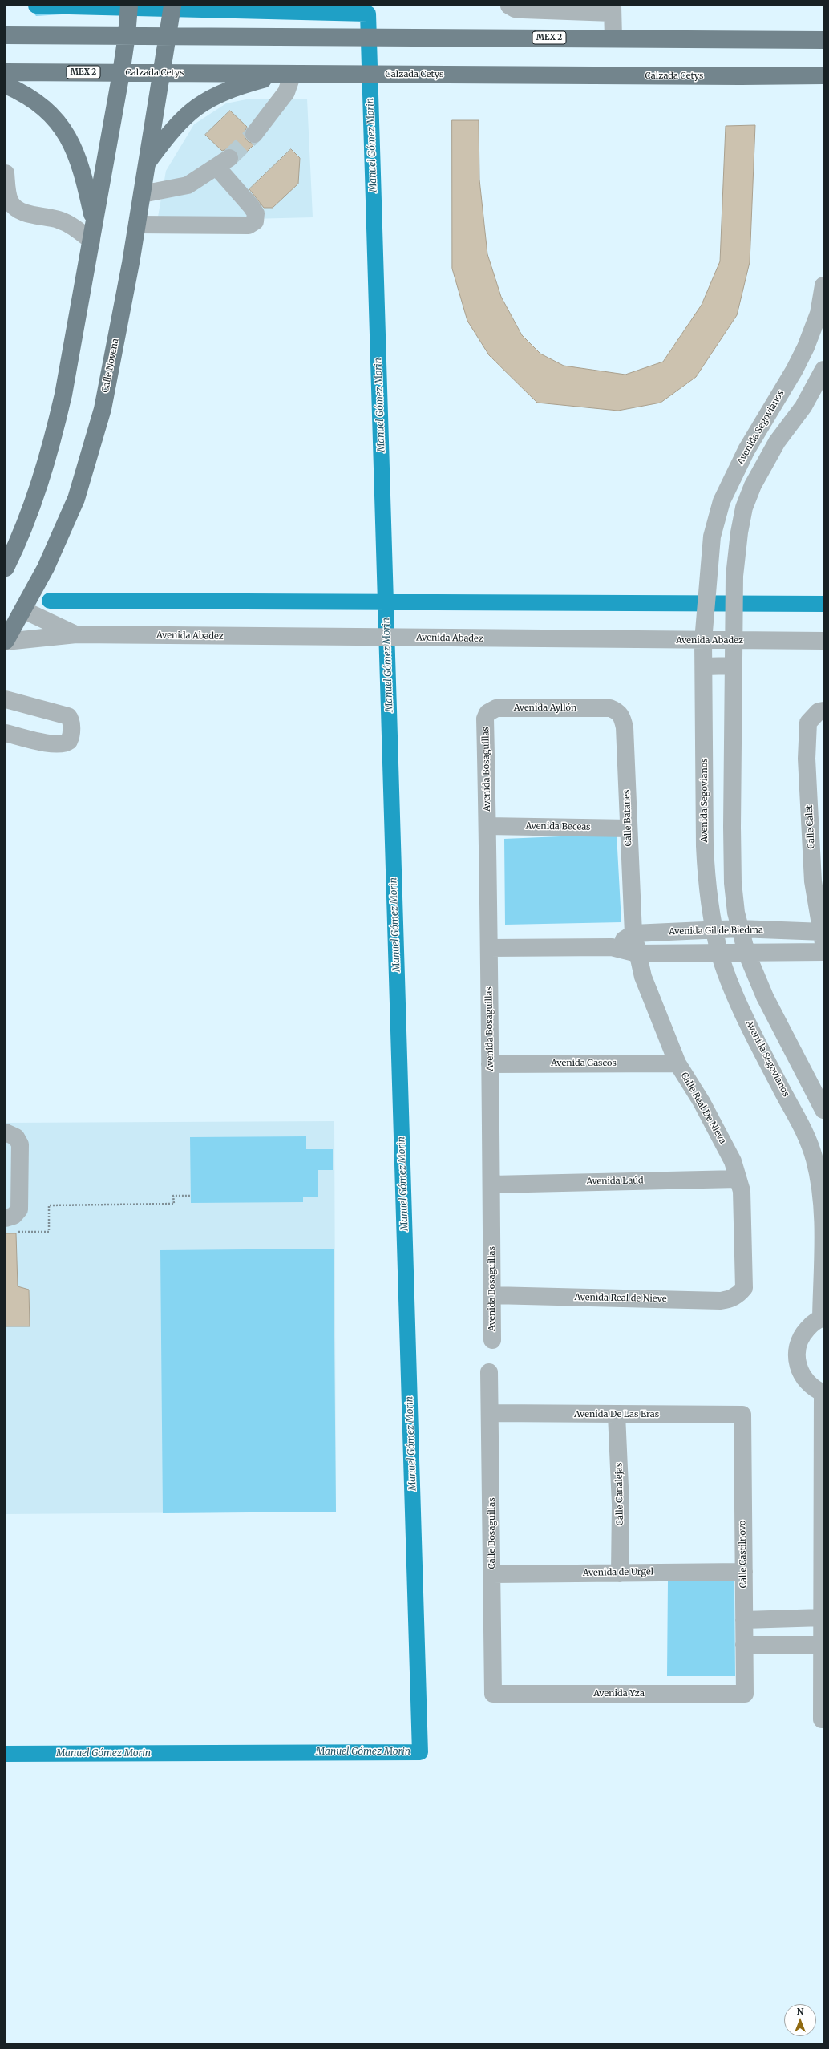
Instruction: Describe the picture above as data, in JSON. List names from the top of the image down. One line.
{"streets":{"main road":["MEX 2","Calzada Cetys","Calle Novena"],"street":["Avenida Segovianos","Avenida Abadez","Avenida Ayllón","Avenida Bosaguillas","Calle Batanes","Avenida Beceas","Calle Calet","Avenida Gil de Biedma","Avenida Gascos","Calle Real De Nieva","Avenida Laúd","Avenida Real de Nieve","Avenida De Las Eras","Calle Canalejas","Calle Bosaguillas","Calle Castilnovo","Avenida de Urgel","Avenida Yza"]},"crossings":[["MEX 2","Calle Novena"],["Calzada Cetys","Calle Novena"],["Calle Novena","Avenida Abadez"],["Avenida Segovianos","Avenida Abadez"],["Avenida Segovianos","Avenida Gil de Biedma"],["Avenida Ayllón","Avenida Bosaguillas"],["Avenida Ayllón","Calle Batanes"],["Avenida Bosaguillas","Avenida Beceas"],["Avenida Bosaguillas","Avenida Gascos"],["Avenida Bosaguillas","Avenida Laúd"],["Avenida Bosaguillas","Avenida Real de Nieve"],["Calle Batanes","Avenida Beceas"],["Calle Batanes","Avenida Gil de Biedma"],["Calle Batanes","Calle Real De Nieva"],["Calle Calet","Avenida Gil de Biedma"],["Avenida Gil de Biedma","Calle Real De Nieva"],["Avenida Gascos","Calle Real De Nieva"],["Calle Real De Nieva","Avenida Laúd"],["Calle Real De Nieva","Avenida Real de Nieve"],["Avenida De Las Eras","Calle Canalejas"],["Avenida De Las Eras","Calle Bosaguillas"],["Avenida De Las Eras","Calle Castilnovo"],["Calle Canalejas","Avenida de Urgel"],["Calle Bosaguillas","Avenida de Urgel"],["Calle Bosaguillas","Avenida Yza"],["Calle Castilnovo","Avenida de Urgel"],["Calle Castilnovo","Avenida Yza"]],"water":["Manuel Gómez Morin"],"north":"top"}
